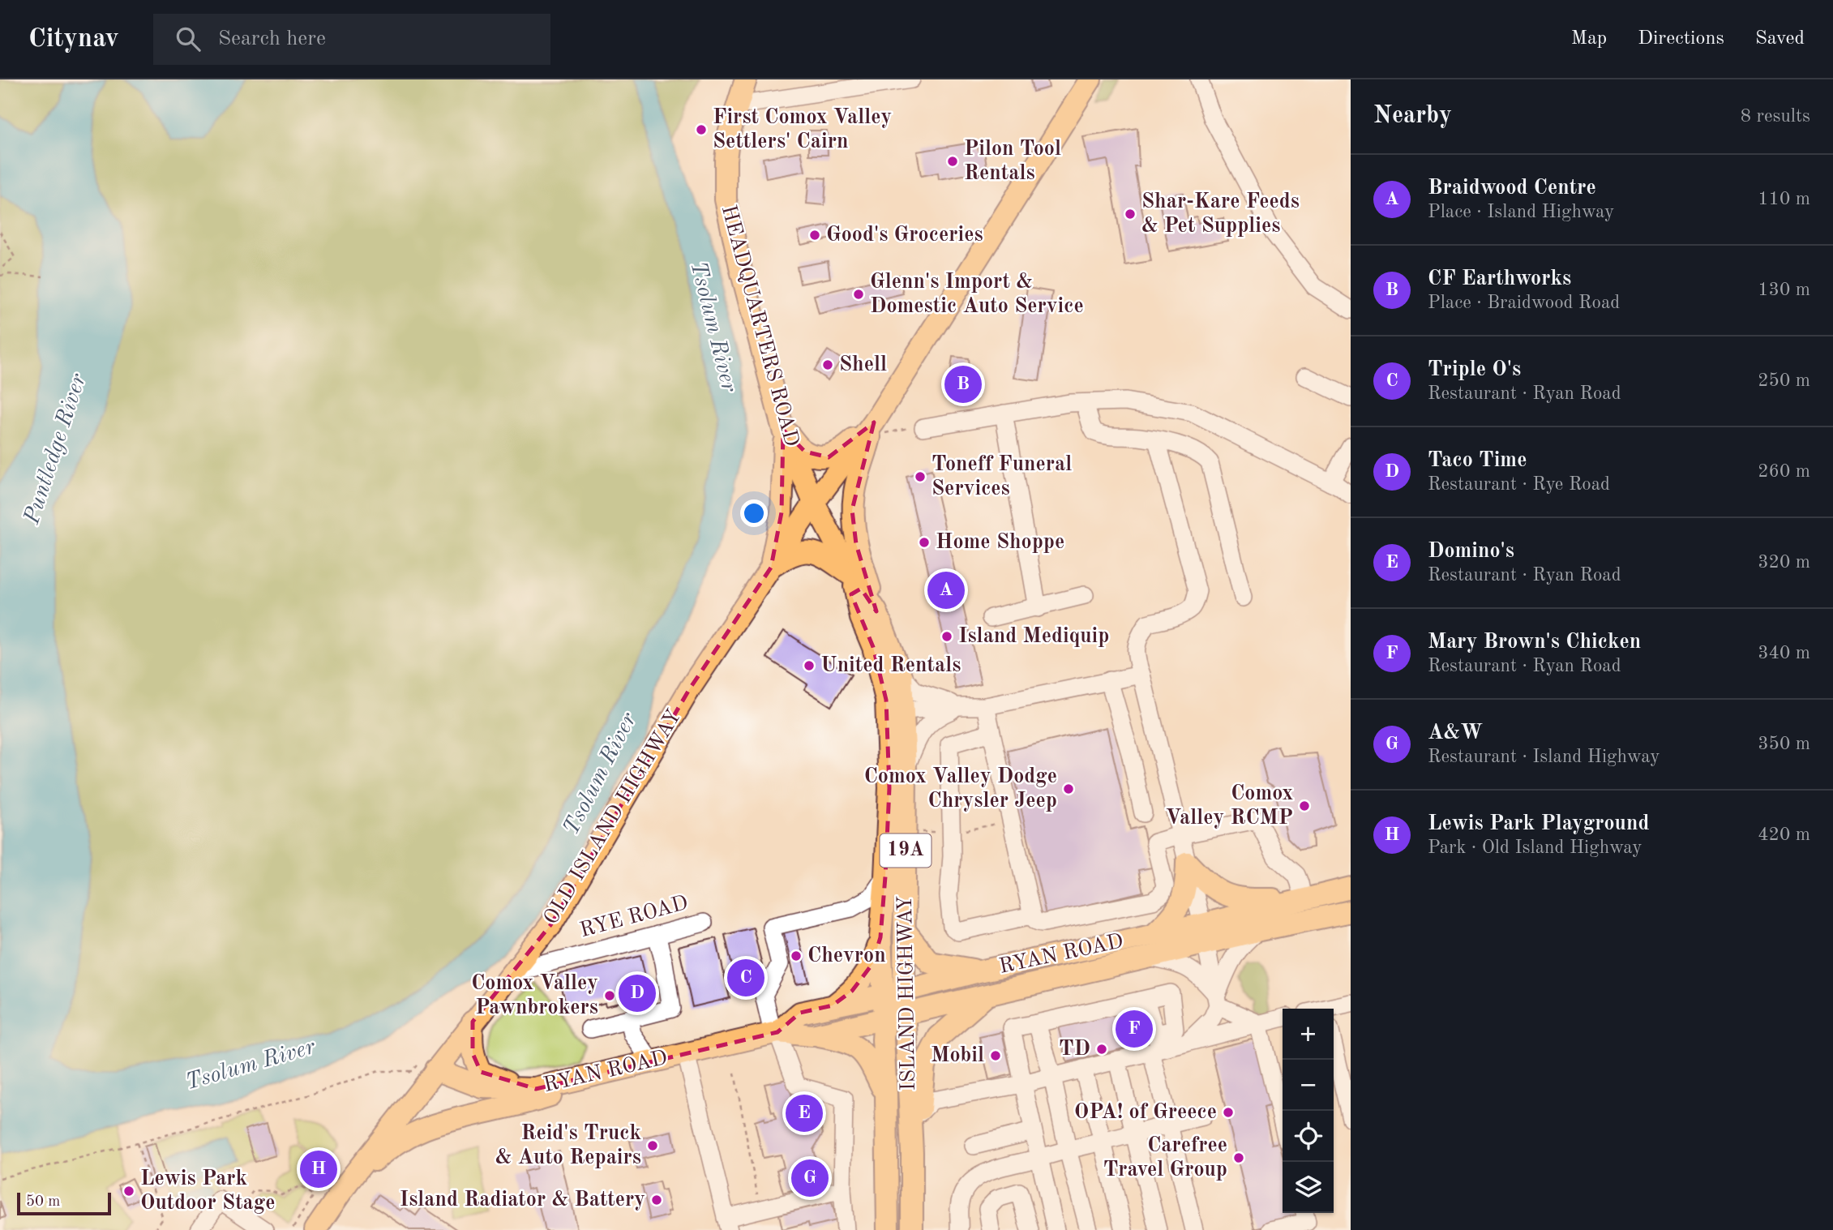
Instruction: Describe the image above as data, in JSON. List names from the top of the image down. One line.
{"streets":{"main road":["HEADQUARTERS ROAD","OLD ISLAND HIGHWAY","19A","RYAN ROAD","ISLAND HIGHWAY"],"street":["RYE ROAD"]},"crossings":[["HEADQUARTERS ROAD","OLD ISLAND HIGHWAY"],["HEADQUARTERS ROAD","19A"],["OLD ISLAND HIGHWAY","19A"],["OLD ISLAND HIGHWAY","RYE ROAD"],["OLD ISLAND HIGHWAY","RYAN ROAD"],["19A","ISLAND HIGHWAY"],["RYAN ROAD","ISLAND HIGHWAY"]],"water":["Tsolum River","Puntledge River"],"places":["First Comox Valley Settlers' Cairn","Pilon Tool Rentals","Shar-Kare Feeds & Pet Supplies","Good's Groceries","Glenn's Import & Domestic Auto Service","Shell","Toneff Funeral Services","Home Shoppe","Island Mediquip","United Rentals","Comox Valley Dodge Chrysler Jeep","Comox Valley RCMP","Chevron","Comox Valley Pawnbrokers","TD","Mobil","OPA! of Greece","Reid's Truck & Auto Repairs","Carefree Travel Group","Lewis Park Outdoor Stage","Island Radiator & Battery"],"scale_bar":"50 m","page":{"header":"Citynav","search":"Search here","nav":["Map","Directions","Saved"],"heading":["Nearby","8 results"],"list":[{"mark":"A","name":"Braidwood Centre","note":"Place · Island Highway","value":"110 m"},{"mark":"B","name":"CF Earthworks","note":"Place · Braidwood Road","value":"130 m"},{"mark":"C","name":"Triple O's","note":"Restaurant · Ryan Road","value":"250 m"},{"mark":"D","name":"Taco Time","note":"Restaurant · Rye Road","value":"260 m"},{"mark":"E","name":"Domino's","note":"Restaurant · Ryan Road","value":"320 m"},{"mark":"F","name":"Mary Brown's Chicken","note":"Restaurant · Ryan Road","value":"340 m"},{"mark":"G","name":"A&W","note":"Restaurant · Island Highway","value":"350 m"},{"mark":"H","name":"Lewis Park Playground","note":"Park · Old Island Highway","value":"420 m"}],"pins":["B","A","C","D","F","E","H","G"],"map_buttons":["+","−"],"scale":"50 m"}}
